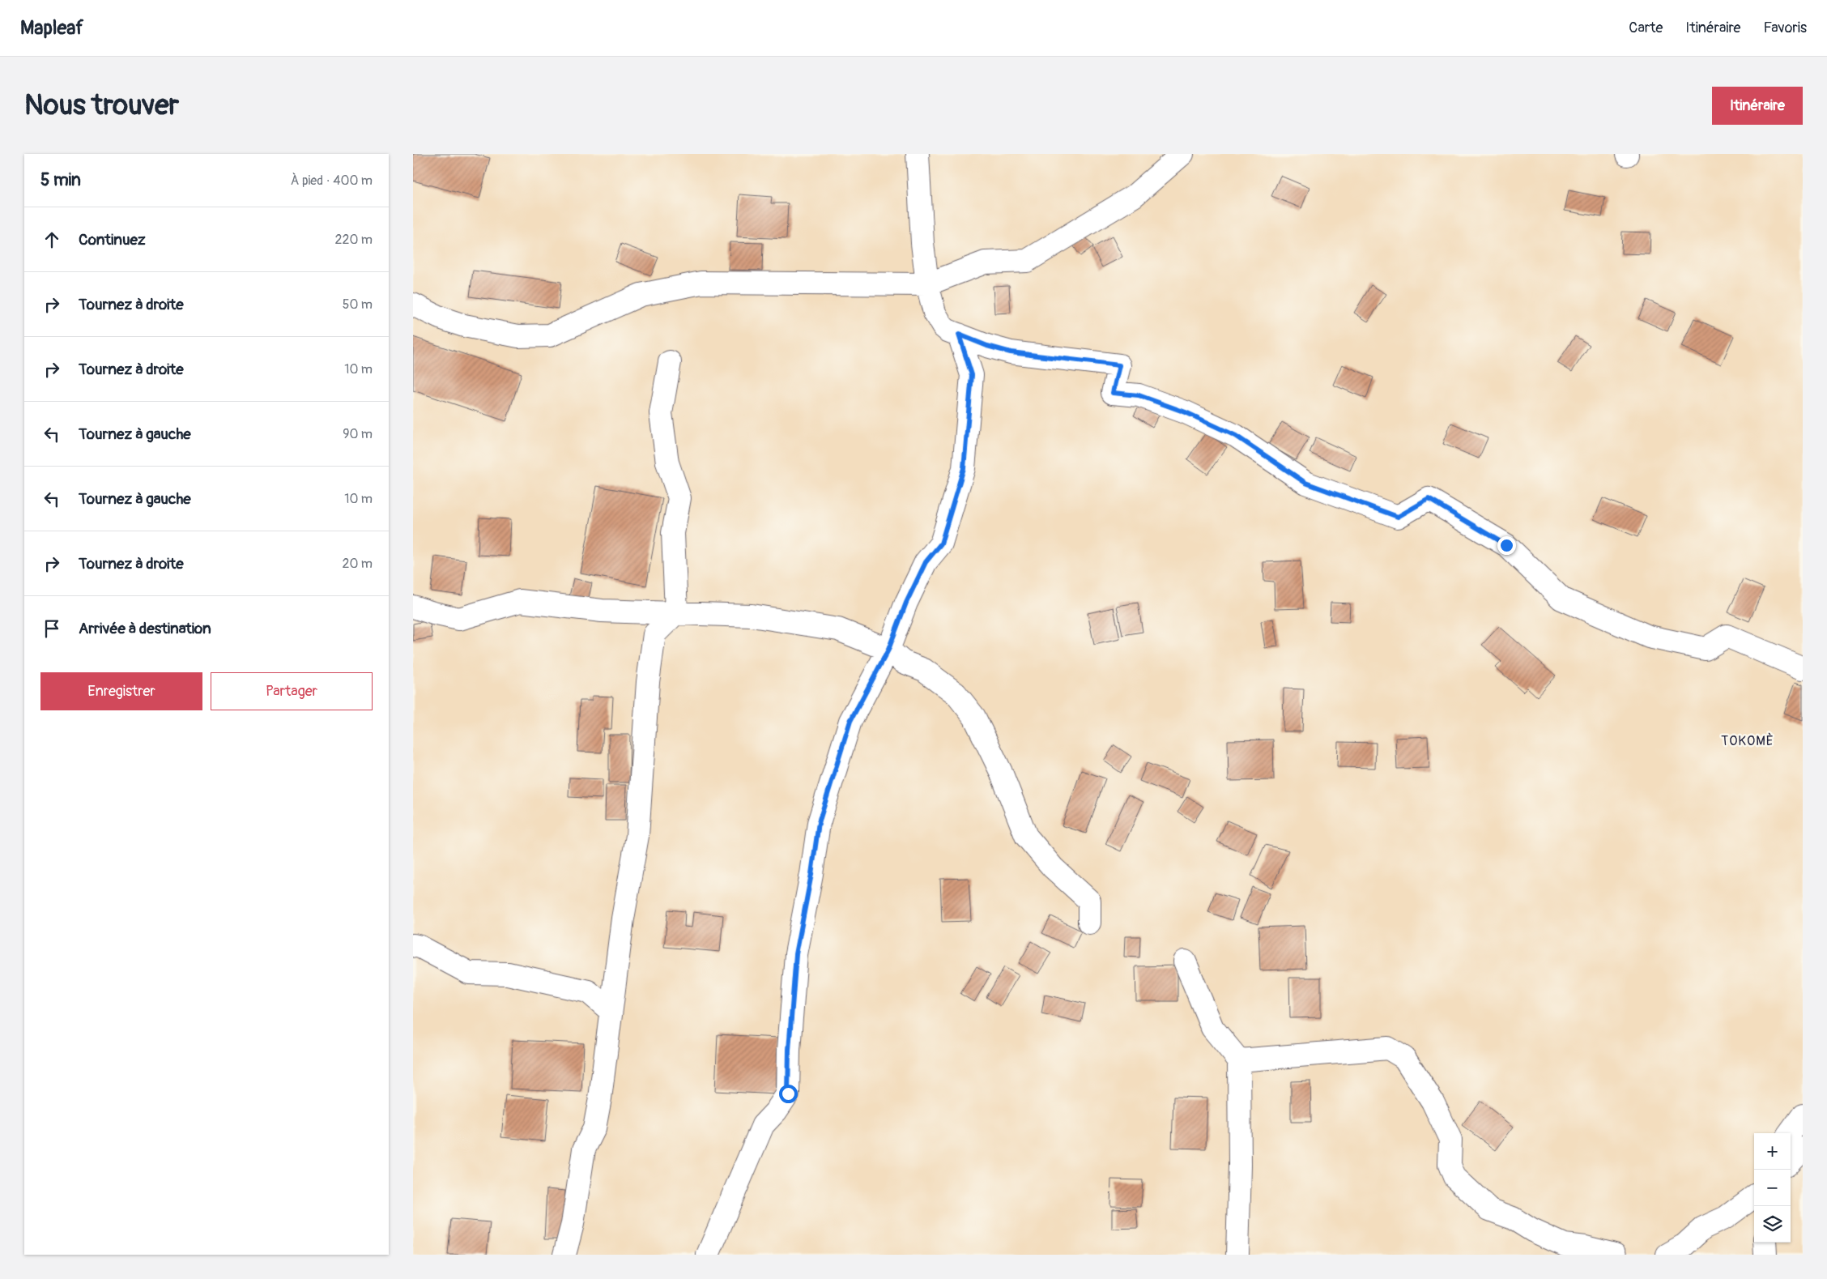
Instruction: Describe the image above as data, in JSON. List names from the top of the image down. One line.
{"districts":["TOKOMÈ"],"page":{"header":"Mapleaf","nav":["Carte","Itinéraire","Favoris"],"buttons":["Itinéraire",["Enregistrer","Partager"]],"title":"Nous trouver","heading":["5 min","À pied · 400 m"],"list":[["Continuez","220 m"],["Tournez à droite","50 m"],["Tournez à droite","10 m"],["Tournez à gauche","90 m"],["Tournez à gauche","10 m"],["Tournez à droite","20 m"],"Arrivée à destination"],"map_buttons":["+","−"]}}
